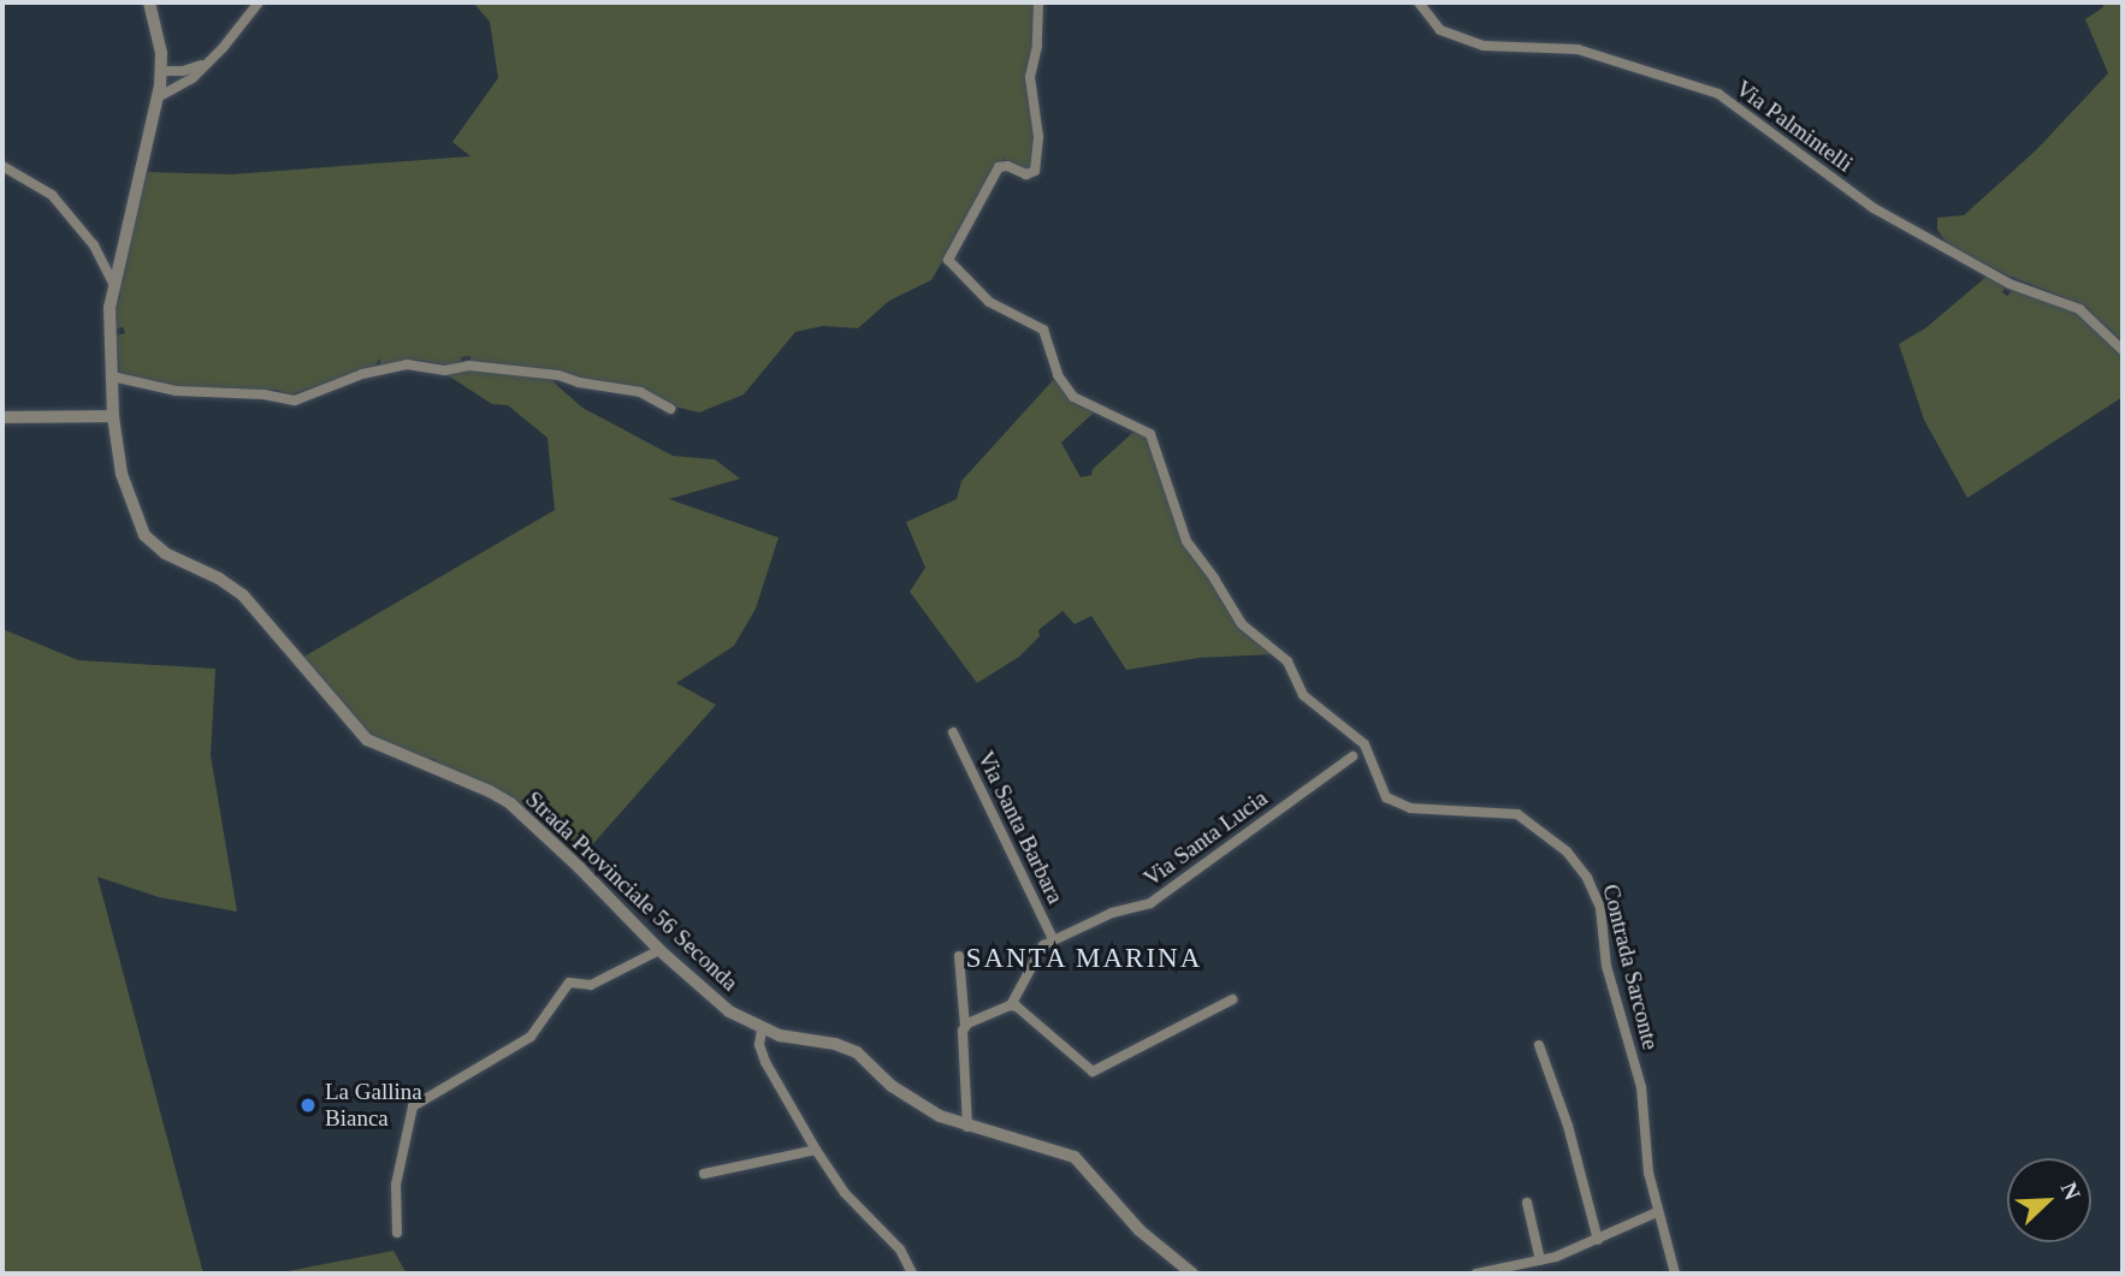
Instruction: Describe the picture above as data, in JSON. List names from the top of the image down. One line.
{"streets":{"street":["Via Palmintelli","Via Santa Barbara","Via Santa Lucia","Strada Provinciale 56 Seconda","Contrada Sarconte"]},"crossings":[["Via Santa Barbara","Via Santa Lucia"]],"districts":["SANTA MARINA"],"places":["La Gallina Bianca"],"north":"top right"}
